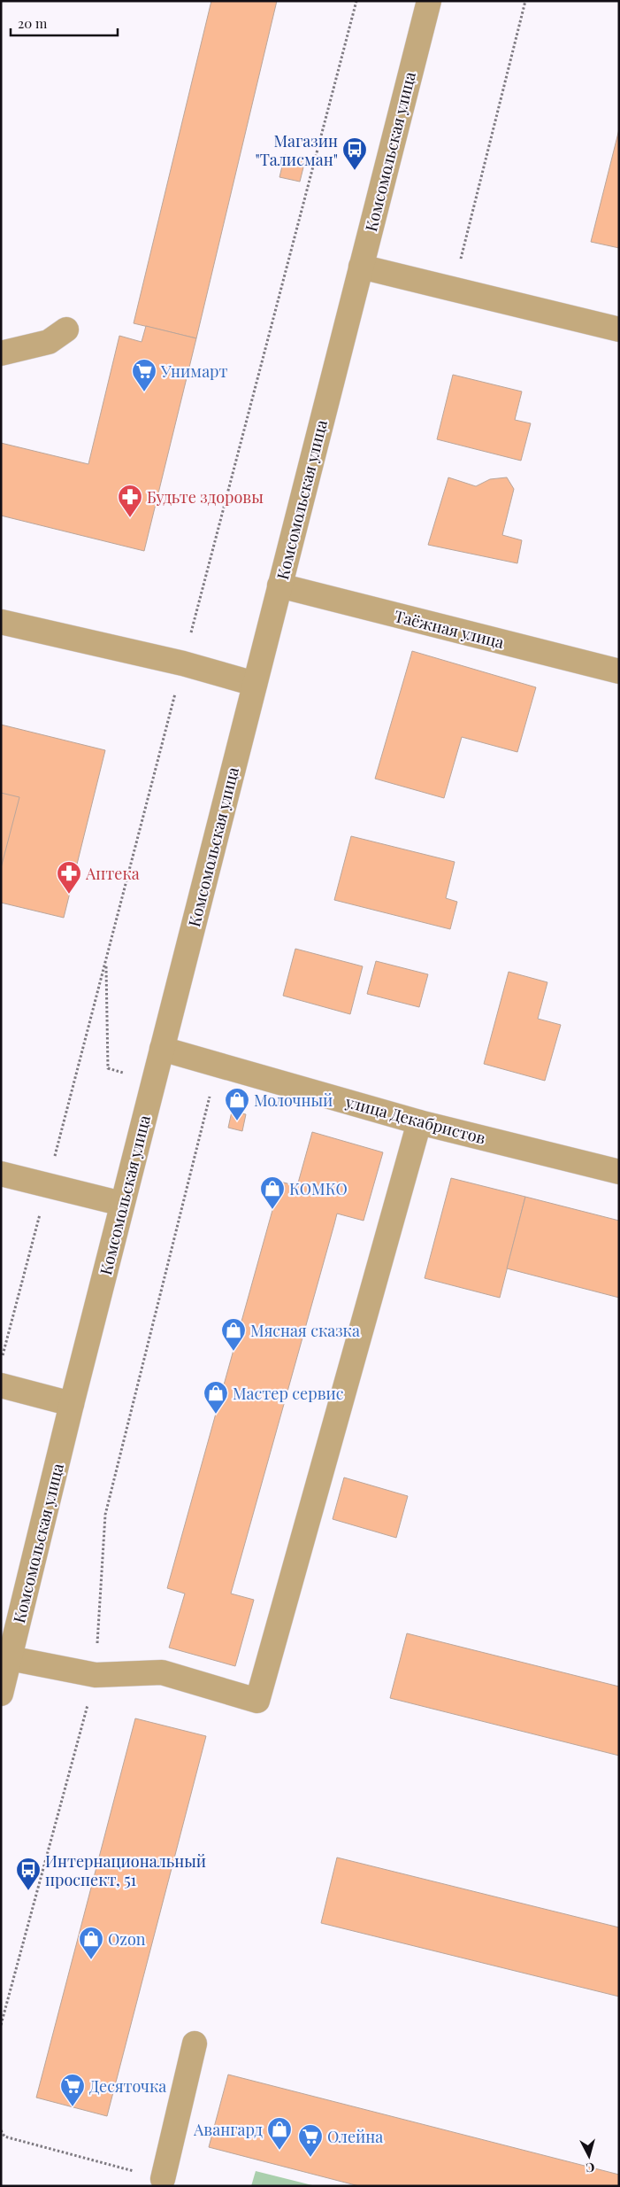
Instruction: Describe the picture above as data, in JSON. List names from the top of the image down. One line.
{"streets":{"street":["Комсомольская улица","Таёжная улица","улица Декабристов"]},"crossings":[["Комсомольская улица","Таёжная улица"],["Комсомольская улица","улица Декабристов"]],"places":{"bus stop":["Магазин \"Талисман\"","Интернациональный проспект, 51"],"supermarket":["Унимарт","Десяточка","Олейна"],"pharmacy":["Будьте здоровы","Аптека"],"shop":["Молочный","КОМКО","Мясная сказка","Мастер сервис","Ozon","Авангард"]},"scale_bar":"20 m","north":"bottom"}
